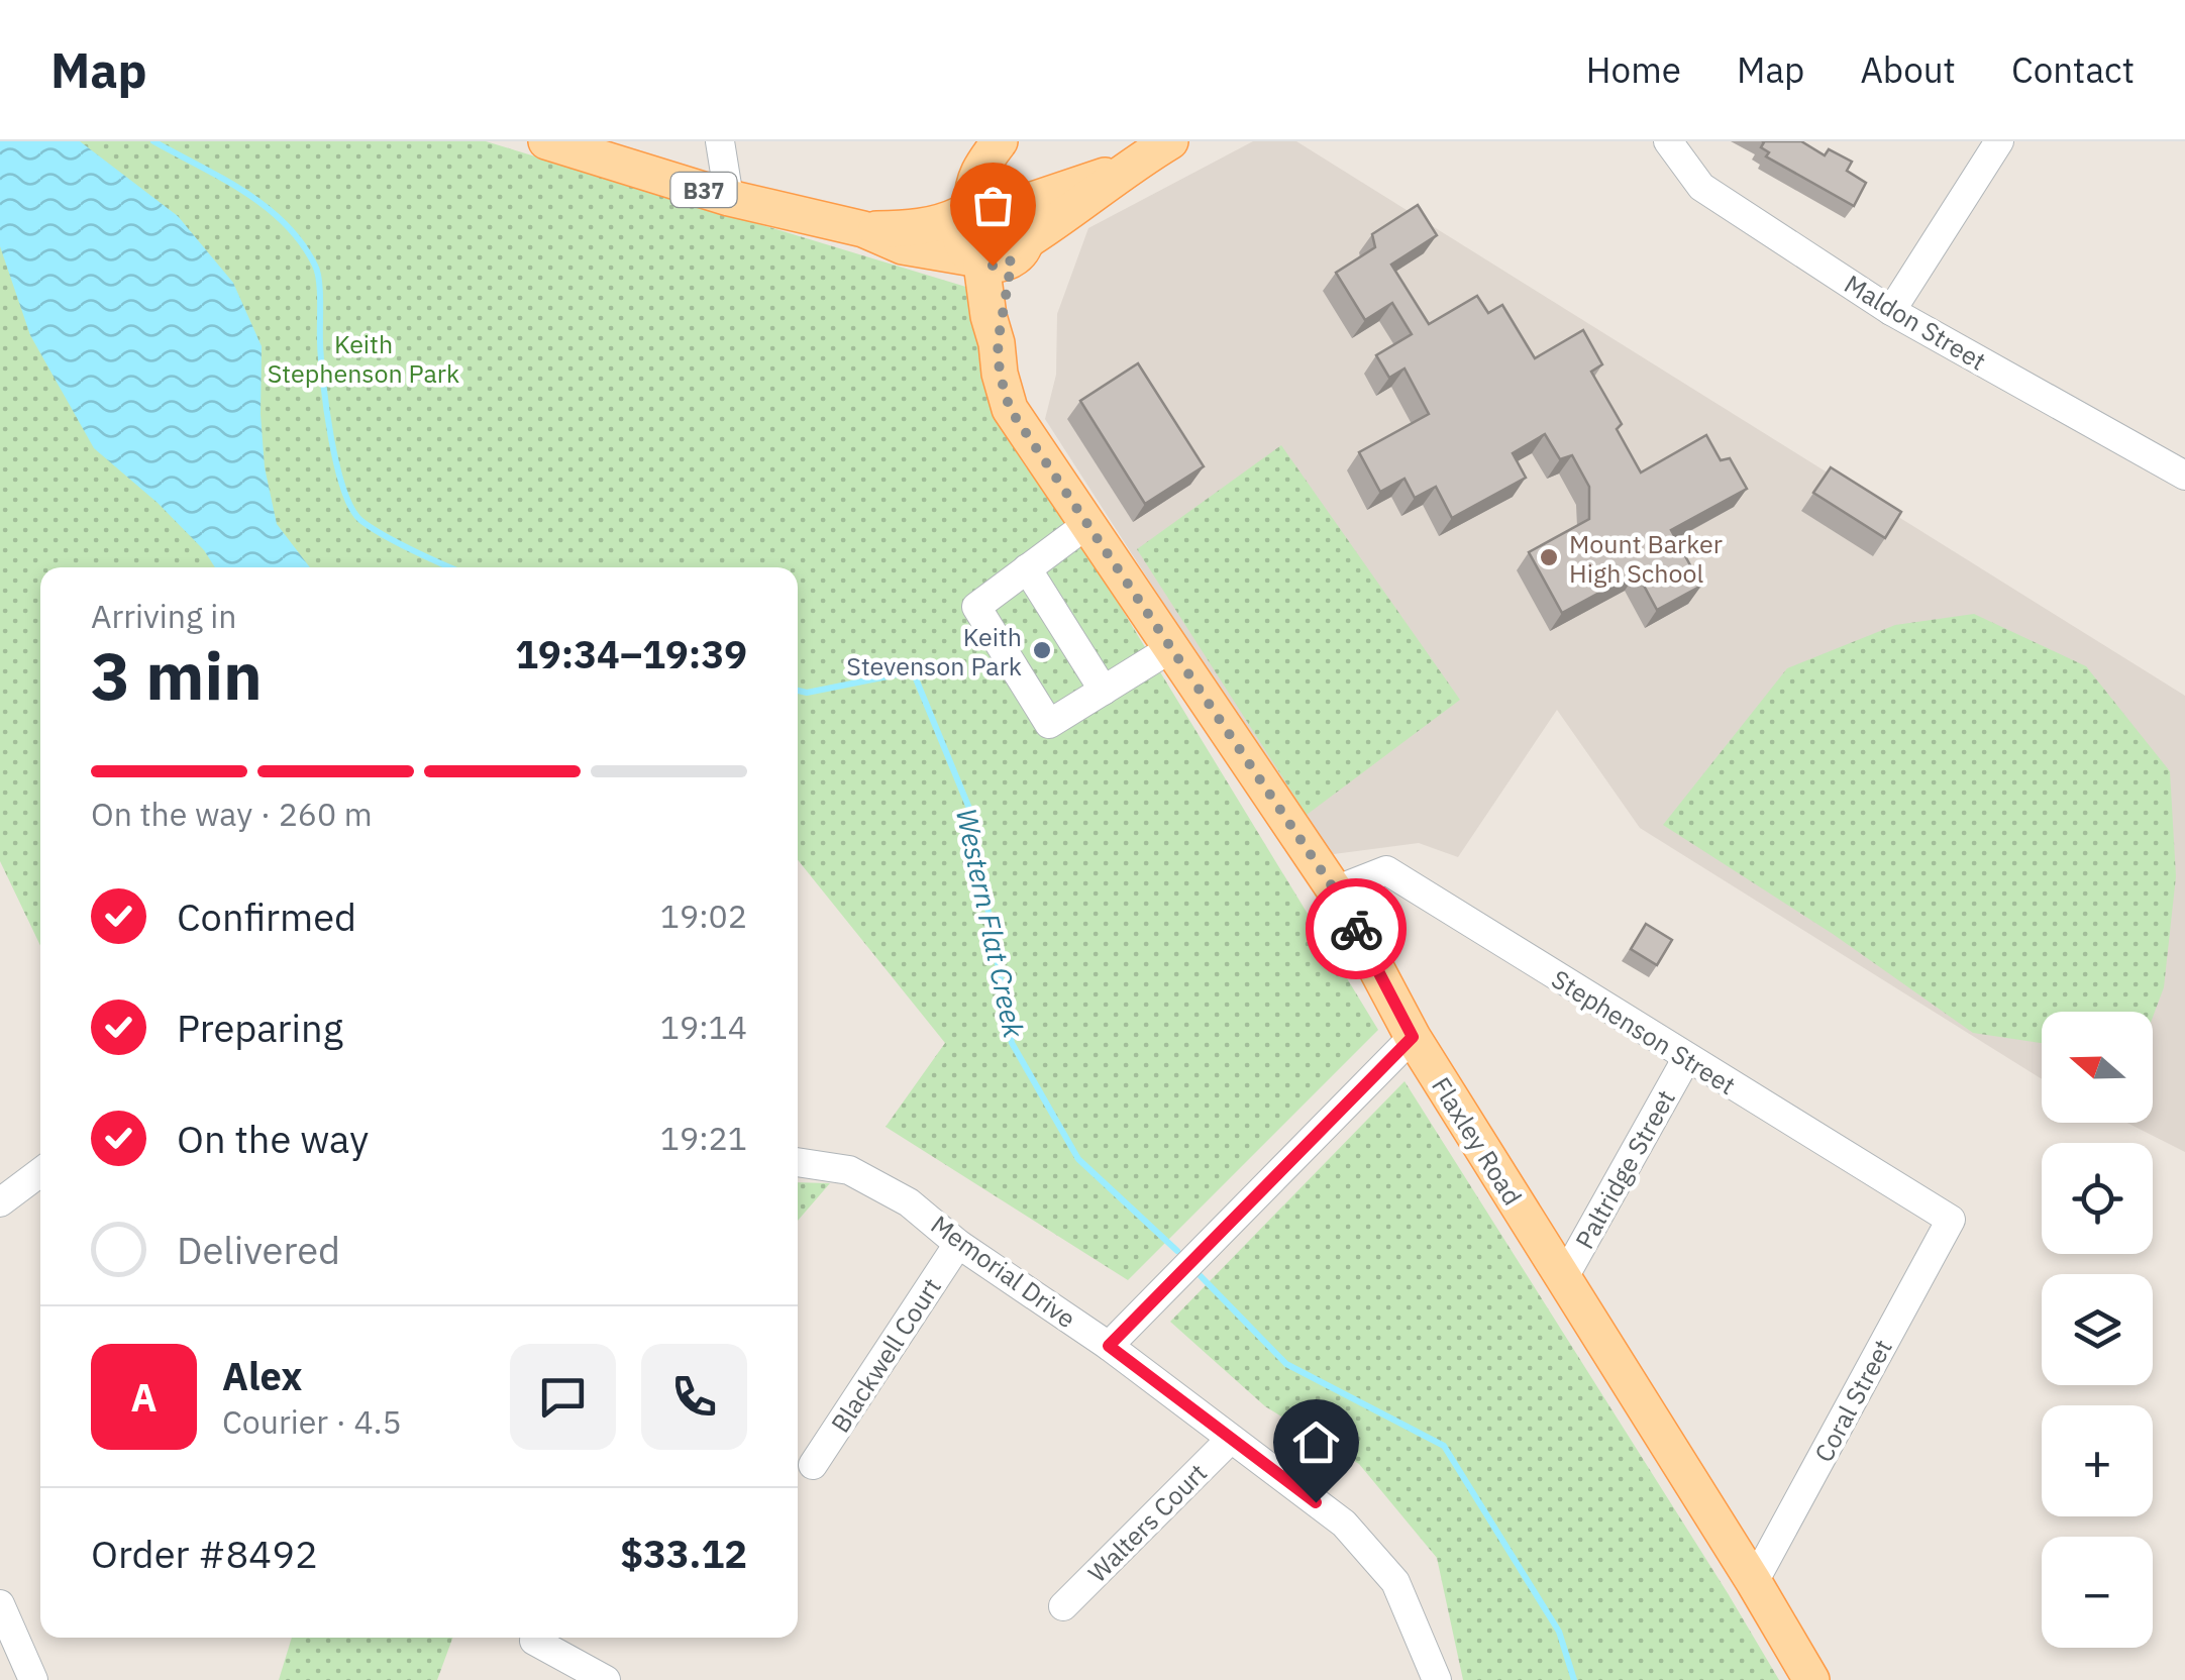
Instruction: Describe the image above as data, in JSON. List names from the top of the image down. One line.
{"streets":{"main road":["B37","Flaxley Road"],"street":["Maldon Street","Stephenson Street","Paltridge Street","Memorial Drive","Blackwell Court","Coral Street","Walters Court"]},"crossings":[["B37","Flaxley Road"],["Stephenson Street","Flaxley Road"],["Stephenson Street","Paltridge Street"],["Stephenson Street","Coral Street"],["Flaxley Road","Paltridge Street"],["Flaxley Road","Coral Street"],["Memorial Drive","Blackwell Court"],["Memorial Drive","Walters Court"]],"water":["Western Flat Creek"],"parks":["Keith Stephenson Park"],"places":["Mount Barker High School","Keith Stevenson Park"],"north":"left","page":{"header":"Map","nav":["Home","Map","About","Contact"],"heading":["3 min","Arriving in","19:34–19:39"],"panel":["Alex","Courier · 4.5","Order #8492","$33.12"],"bar":"On the way · 260 m","list":[["Confirmed","19:02"],["Preparing","19:14"],["On the way","19:21"],"Delivered"],"map_buttons":["+","−"],"round":"A"}}
